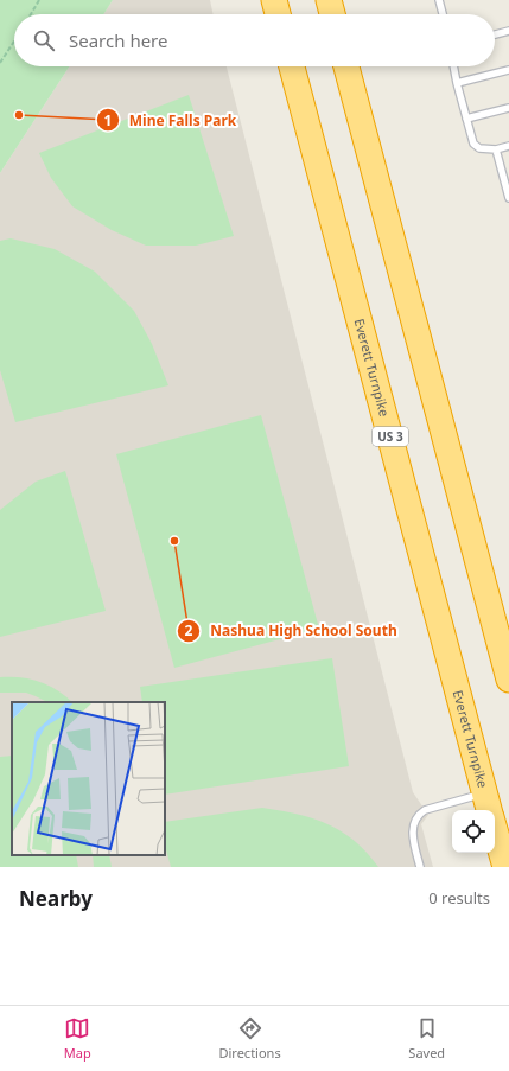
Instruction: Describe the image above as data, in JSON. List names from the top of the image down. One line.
{"streets":{"highway":["Everett Turnpike","US 3"]},"places":["Mine Falls Park","Nashua High School South"],"page":{"search":"Search here","heading":["Nearby","0 results"],"nav":["Map","Directions","Saved"]}}
